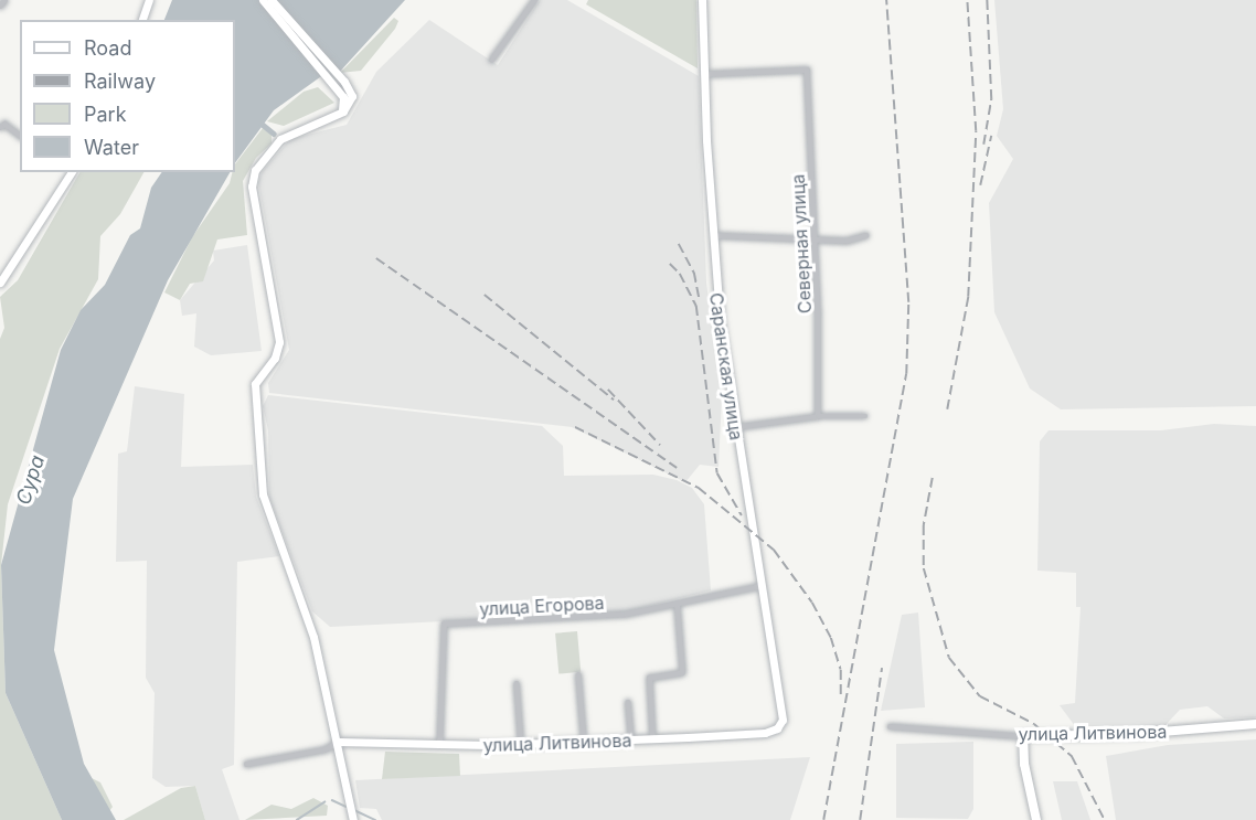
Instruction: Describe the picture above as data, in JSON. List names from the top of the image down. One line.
{"streets":{"main road":["Саранская улица","улица Литвинова"],"street":["Северная улица","улица Егорова"]},"crossings":[["Северная улица","Саранская улица"],["Саранская улица","улица Егорова"],["Саранская улица","улица Литвинова"],["улица Егорова","улица Литвинова"]],"water":["Сура"],"legend":["Road","Railway","Park","Water"]}
